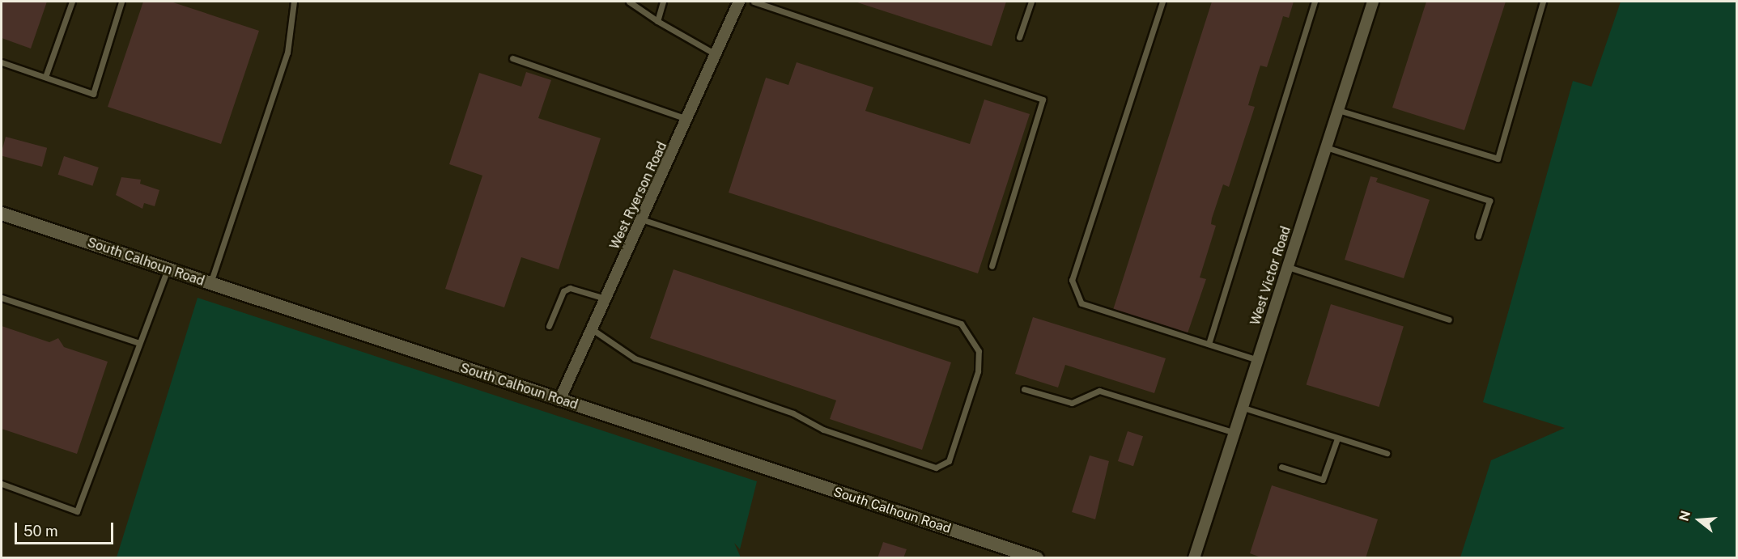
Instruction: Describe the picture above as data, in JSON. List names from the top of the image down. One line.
{"streets":{"street":["West Ryerson Road","South Calhoun Road","West Victor Road"]},"crossings":[["West Ryerson Road","South Calhoun Road"]],"scale_bar":"50 m","north":"left"}
